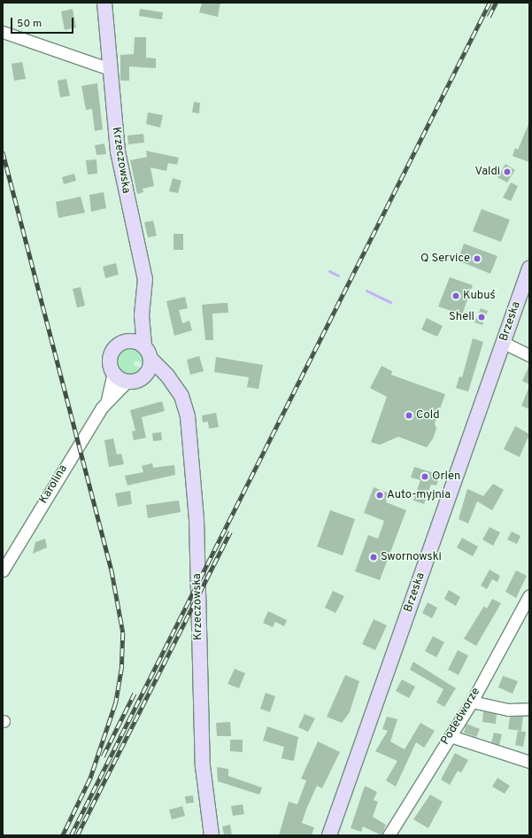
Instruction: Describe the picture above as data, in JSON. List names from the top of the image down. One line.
{"streets":{"main road":["Krzeczowska","Brzeska"],"street":["Karolina","Podedworze"]},"crossings":[["Krzeczowska","Karolina"]],"places":["Valdi","Q Service","Kubuś","Shell","Cold","Orlen","Auto-myjnia","Swornowski"],"scale_bar":"50 m"}
